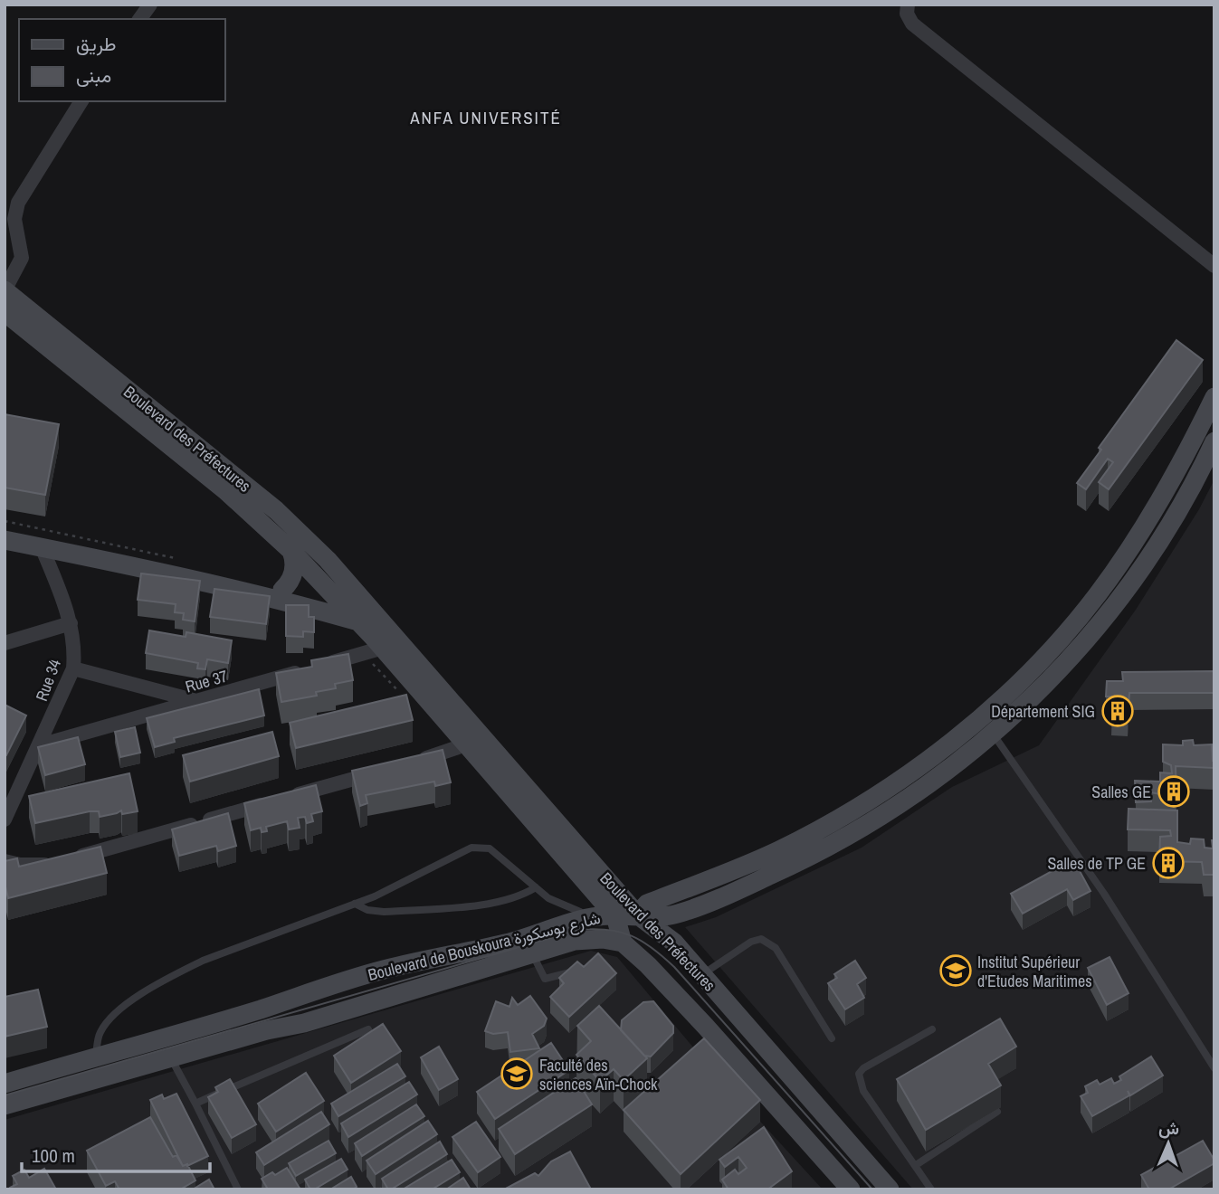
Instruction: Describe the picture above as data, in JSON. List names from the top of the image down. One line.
{"streets":{"street":["Boulevard des Préfectures","Rue 34","Rue 37","Boulevard de Bouskoura شارع بوسكورة"]},"crossings":[["Boulevard des Préfectures","Rue 37"],["Boulevard des Préfectures","Boulevard de Bouskoura شارع بوسكورة"],["Rue 34","Rue 37"]],"districts":["ANFA UNIVERSITÉ"],"places":{"building":["Département SIG","Salles GE","Salles de TP GE"],"school or university":["Institut Supérieur d'Etudes Maritimes","Faculté des sciences Aïn-Chock"]},"legend":["طريق","مبنى"],"scale_bar":"100 m","north":"top"}
